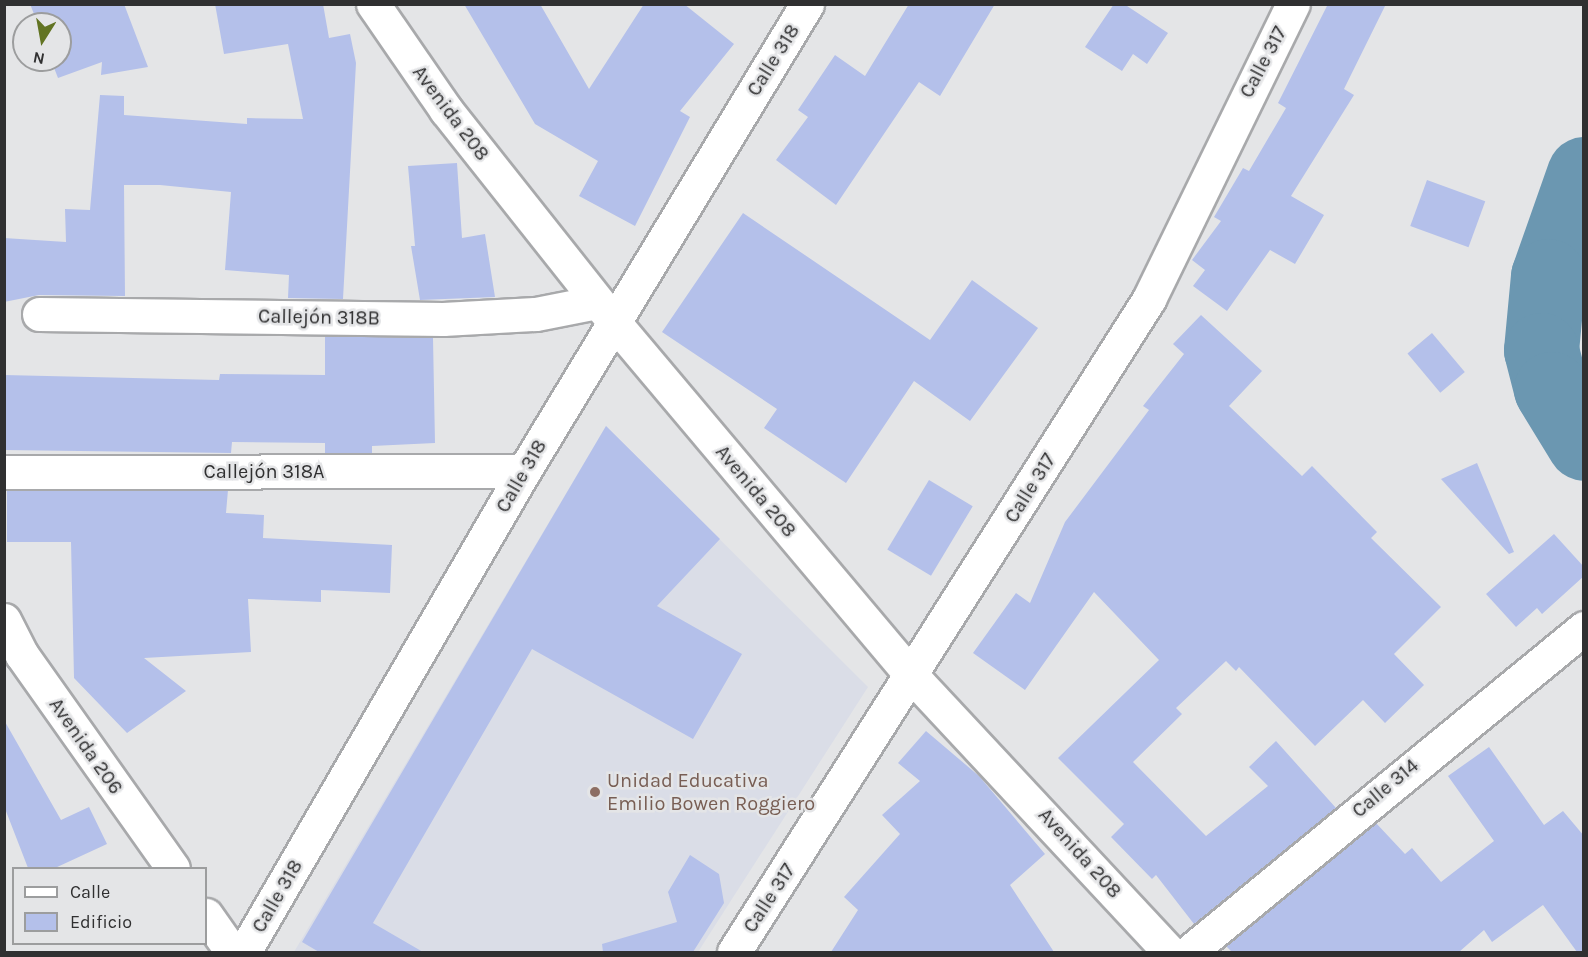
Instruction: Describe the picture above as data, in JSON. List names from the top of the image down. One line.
{"streets":{"street":["Calle 318","Calle 317","Avenida 208","Callejón 318B","Callejón 318A","Avenida 206","Calle 314"]},"crossings":[["Calle 318","Avenida 208"],["Calle 318","Callejón 318B"],["Calle 318","Callejón 318A"],["Calle 317","Avenida 208"],["Avenida 208","Callejón 318B"]],"places":["Unidad Educativa Emilio Bowen Roggiero"],"legend":["Calle","Edificio"],"north":"bottom"}
